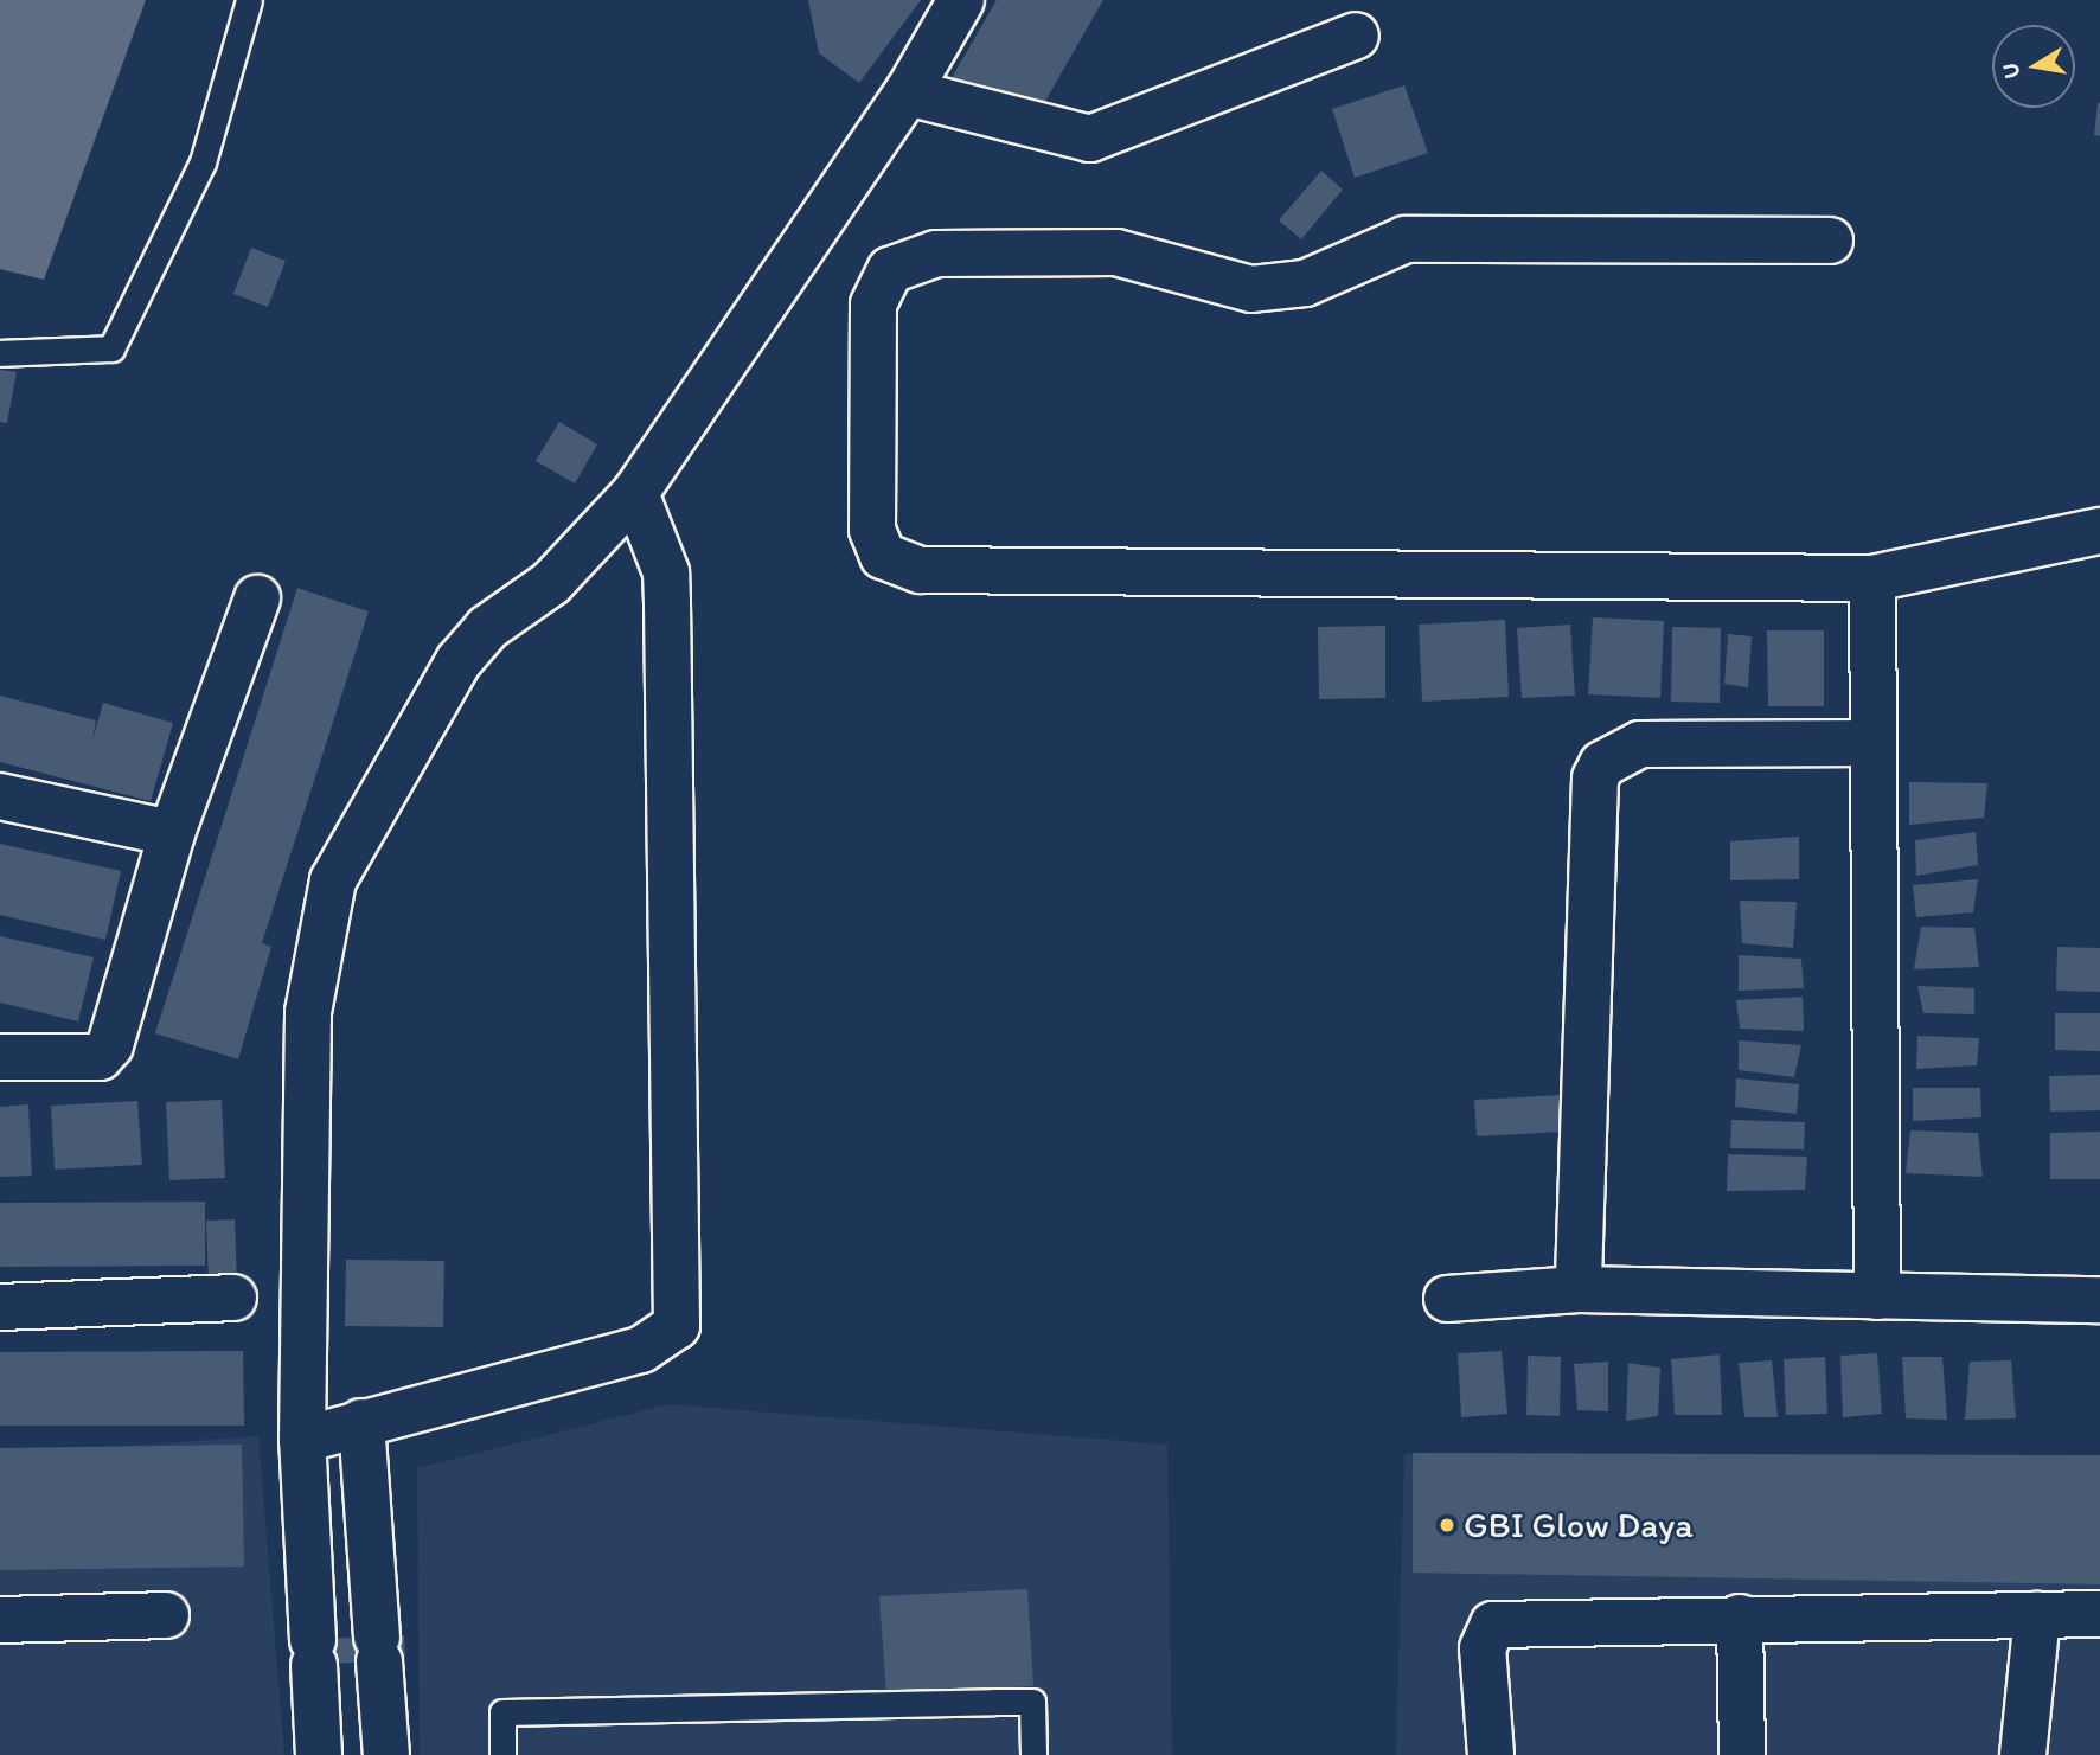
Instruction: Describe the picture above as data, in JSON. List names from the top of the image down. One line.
{"places":["GBI Glow Daya"],"north":"left"}
